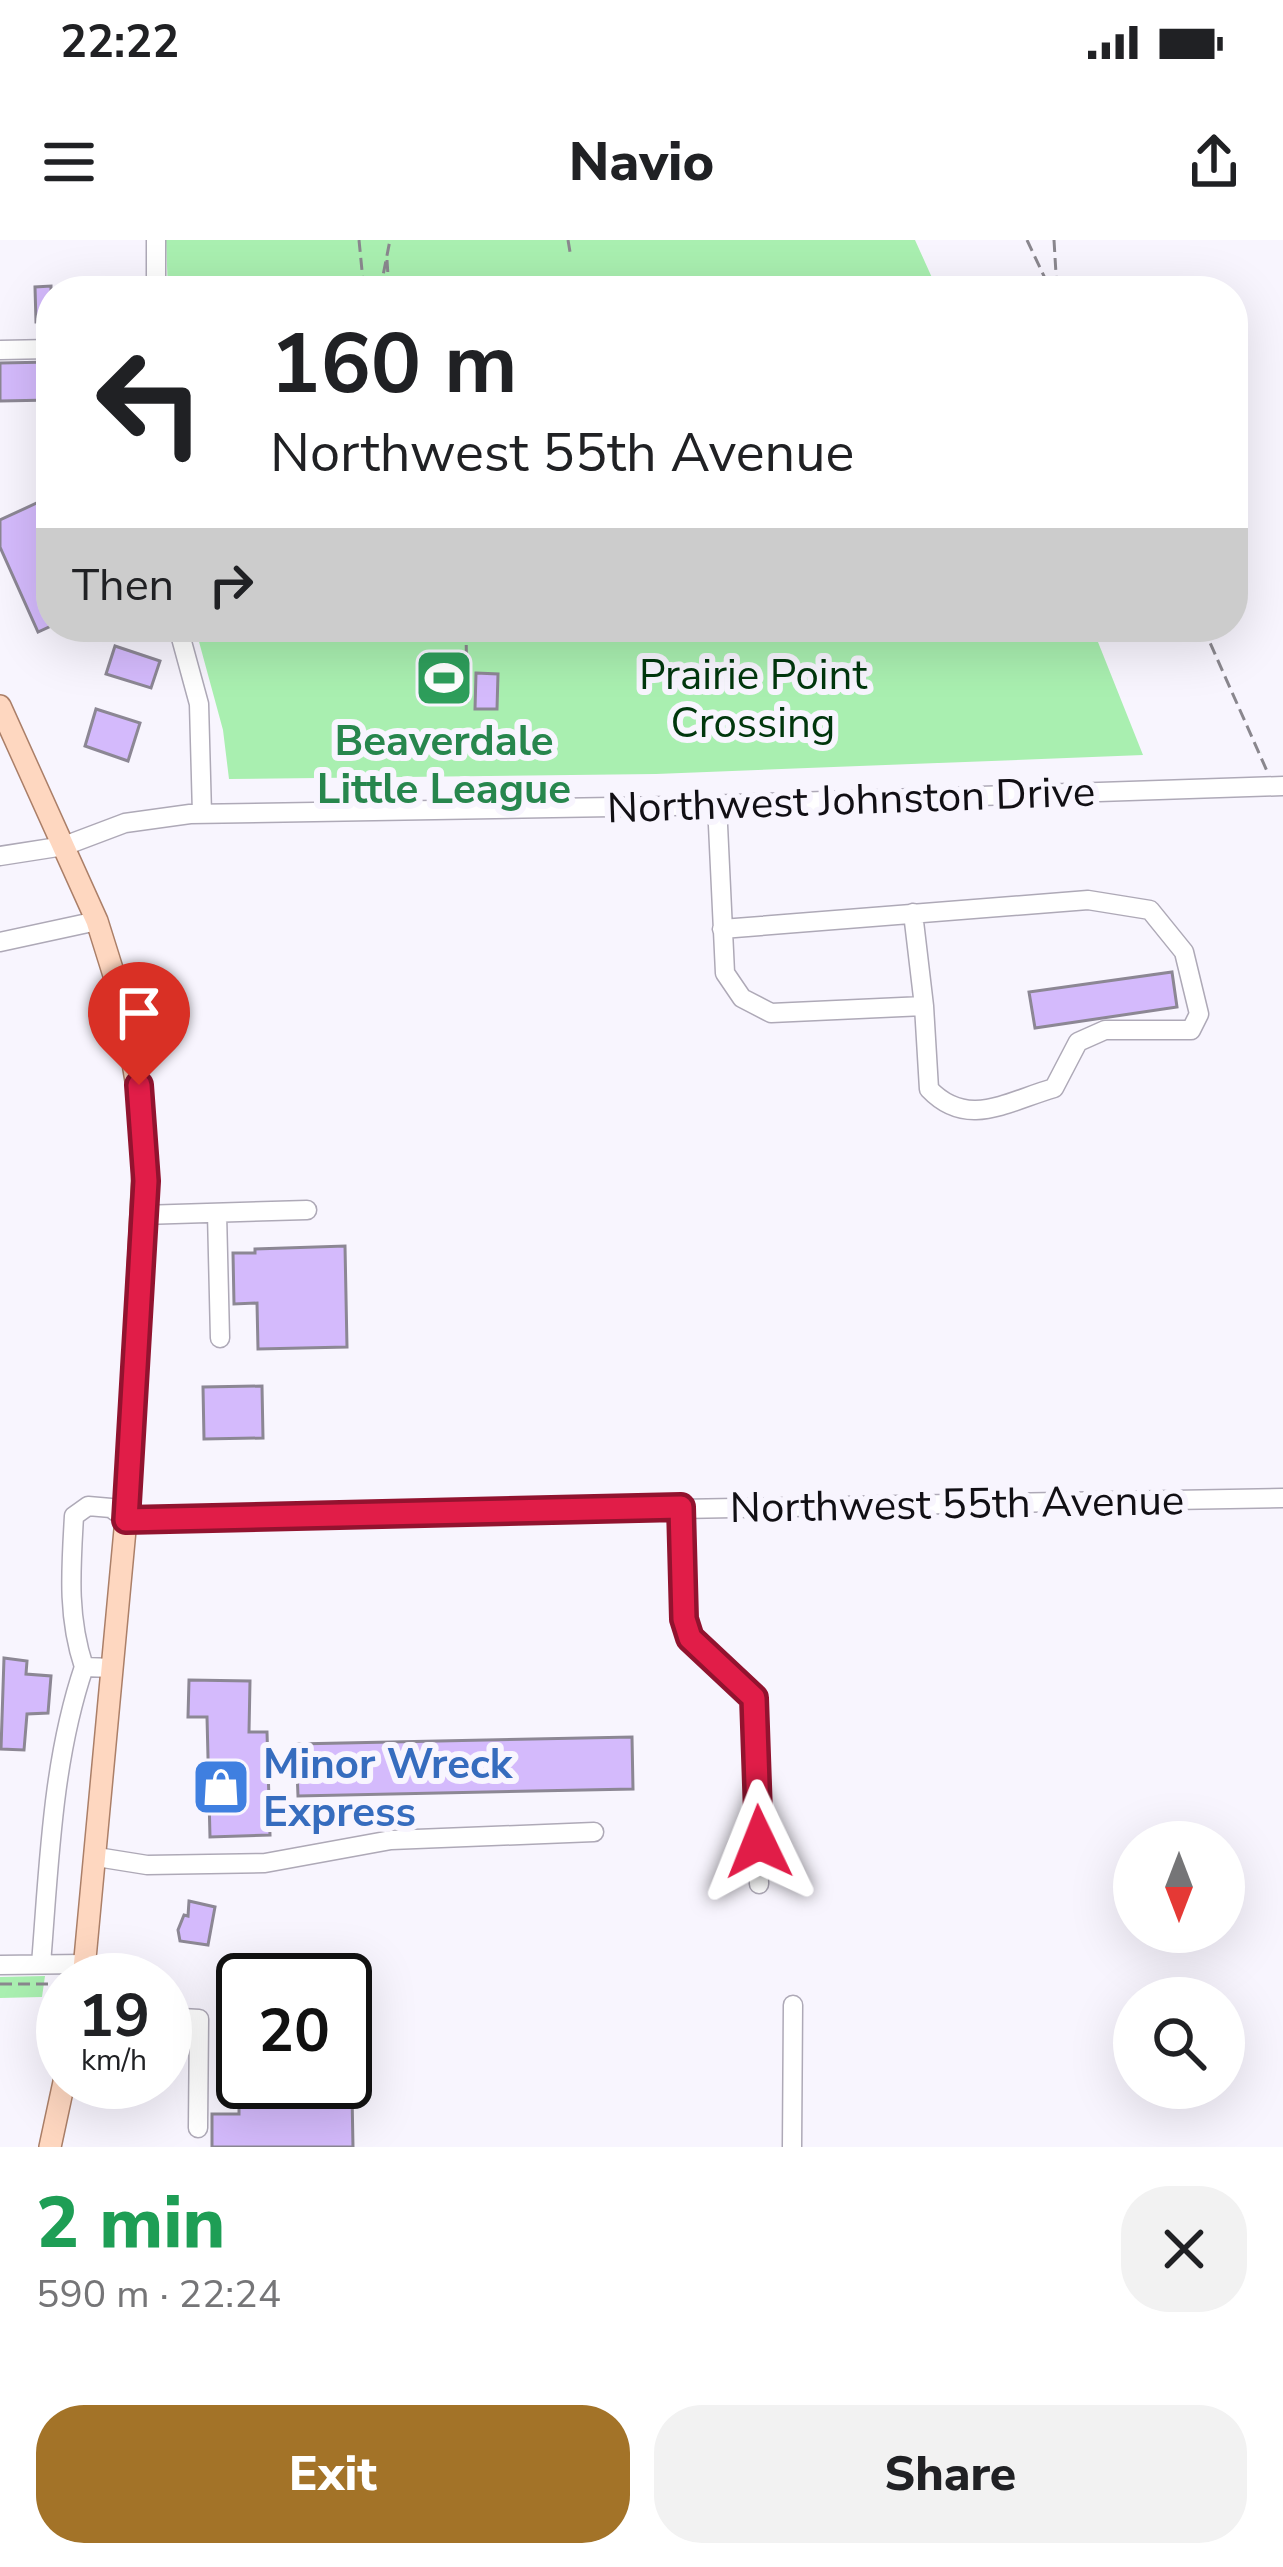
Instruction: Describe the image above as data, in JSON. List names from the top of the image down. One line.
{"streets":{"street":["Northwest Johnston Drive","Northwest 55th Avenue"]},"parks":["Prairie Point Crossing"],"places":{"sports":["Beaverdale Little League"],"shop":["Minor Wreck Express"]},"north":"bottom","page":{"status":"22:22","header":"Navio","turn":["160 m","Northwest 55th Avenue"],"then":"Then","speed":"19 km/h","limit":"20","heading":["2 min","590 m · 22:24"],"buttons":["Exit","Share"]}}
